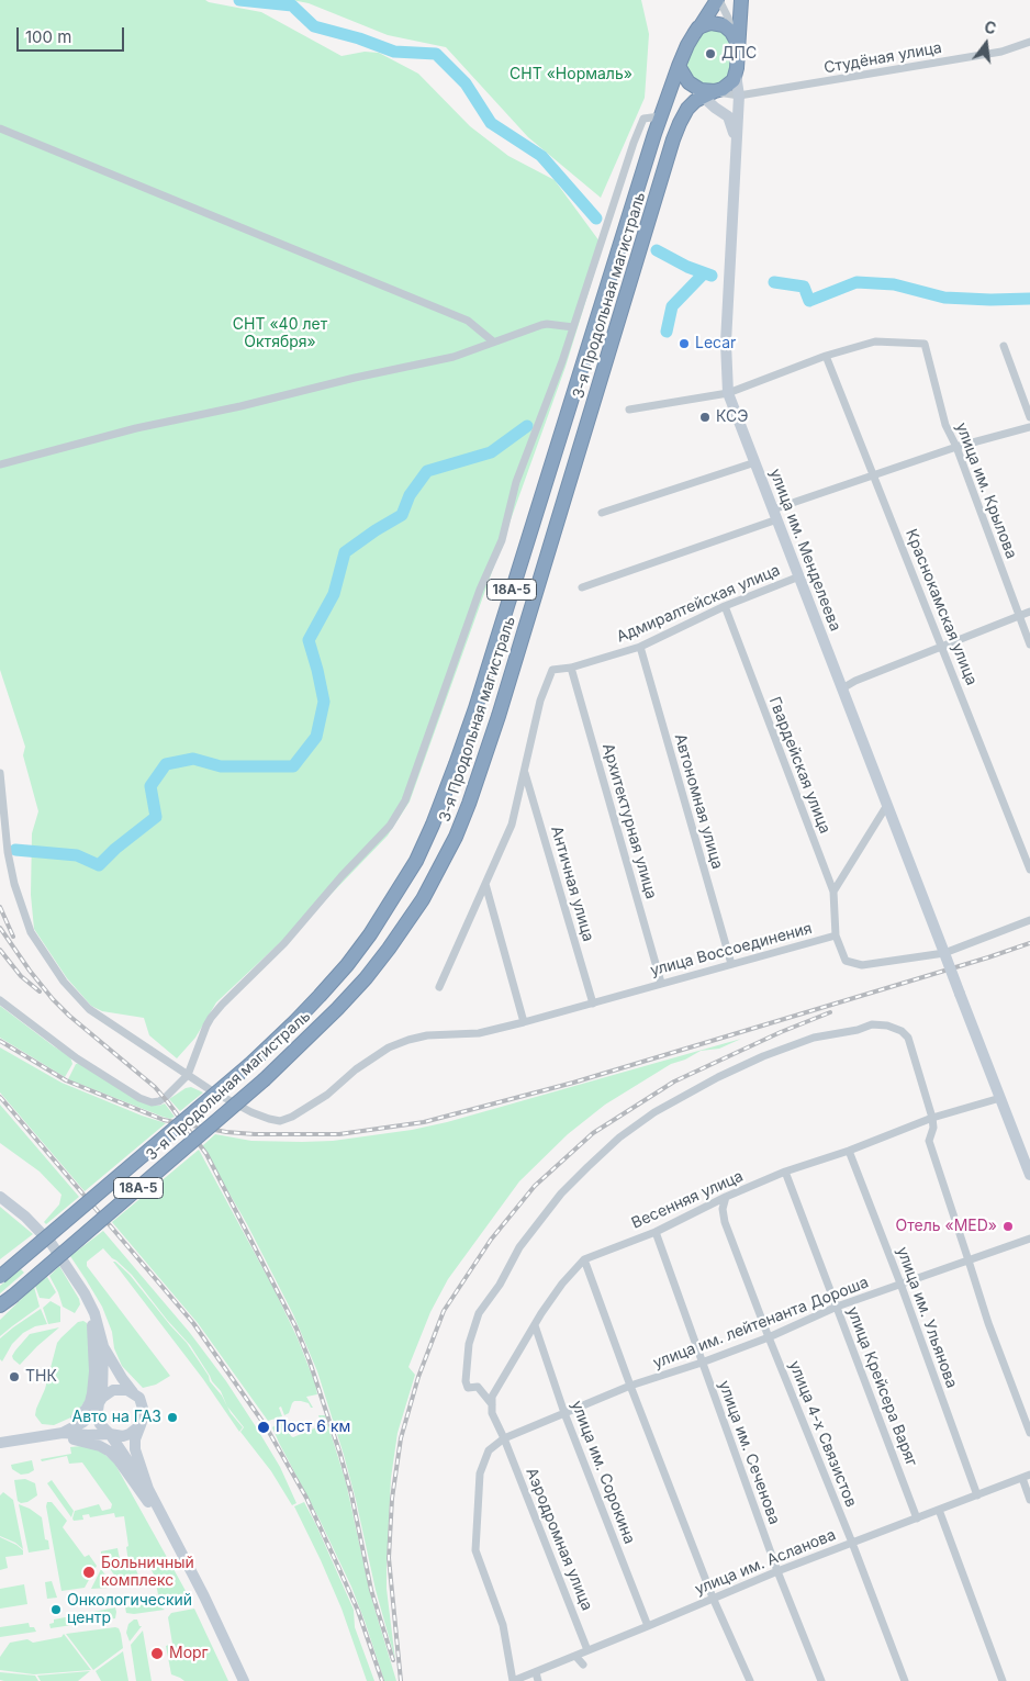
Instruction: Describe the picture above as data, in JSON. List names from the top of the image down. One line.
{"streets":{"highway":["3-я Продольная магистраль","18А-5"],"main road":["улица им. Менделеева"],"street":["Студёная улица","улица им. Крылова","Адмиралтейская улица","Краснокамская улица","Гвардейская улица","Автономная улица","Архитектурная улица","Античная улица","улица Воссоединения","Весенняя улица","улица им. Ульянова","улица им. лейтенанта Дороша","улица Крейсера Варяг","улица 4-х Связистов","улица им. Сеченова","улица им. Сорокина","Аэродромная улица","улица им. Асланова"]},"crossings":[["Студёная улица","3-я Продольная магистраль"],["Студёная улица","улица им. Менделеева"],["3-я Продольная магистраль","улица им. Менделеева"],["улица им. Крылова","Краснокамская улица"],["улица им. Менделеева","Адмиралтейская улица"],["улица им. Менделеева","улица Воссоединения"],["улица им. Менделеева","Весенняя улица"],["Адмиралтейская улица","Гвардейская улица"],["Адмиралтейская улица","Автономная улица"],["Адмиралтейская улица","Архитектурная улица"],["Адмиралтейская улица","Античная улица"],["Гвардейская улица","улица Воссоединения"],["Автономная улица","улица Воссоединения"],["Архитектурная улица","улица Воссоединения"],["Античная улица","улица Воссоединения"],["Весенняя улица","улица им. Ульянова"],["Весенняя улица","улица Крейсера Варяг"],["Весенняя улица","улица 4-х Связистов"],["Весенняя улица","улица им. Сеченова"],["Весенняя улица","улица им. Сорокина"],["улица им. Ульянова","улица им. лейтенанта Дороша"],["улица им. Ульянова","улица им. Асланова"],["улица им. лейтенанта Дороша","улица Крейсера Варяг"],["улица им. лейтенанта Дороша","улица 4-х Связистов"],["улица им. лейтенанта Дороша","улица им. Сеченова"],["улица им. лейтенанта Дороша","улица им. Сорокина"],["улица им. лейтенанта Дороша","Аэродромная улица"],["улица Крейсера Варяг","улица им. Асланова"],["улица 4-х Связистов","улица им. Асланова"],["улица им. Сеченова","улица им. Асланова"],["улица им. Сорокина","улица им. Асланова"],["Аэродромная улица","улица им. Асланова"]],"parks":["СНТ «Нормаль»","СНТ «40 лет Октября»"],"places":["ДПС","Lecar","КСЭ","Отель «MED»","ТНК","Авто на ГАЗ","Пост 6 км","Больничный комплекс","Онкологический центр","Морг"],"scale_bar":"100 m","north":"top"}
